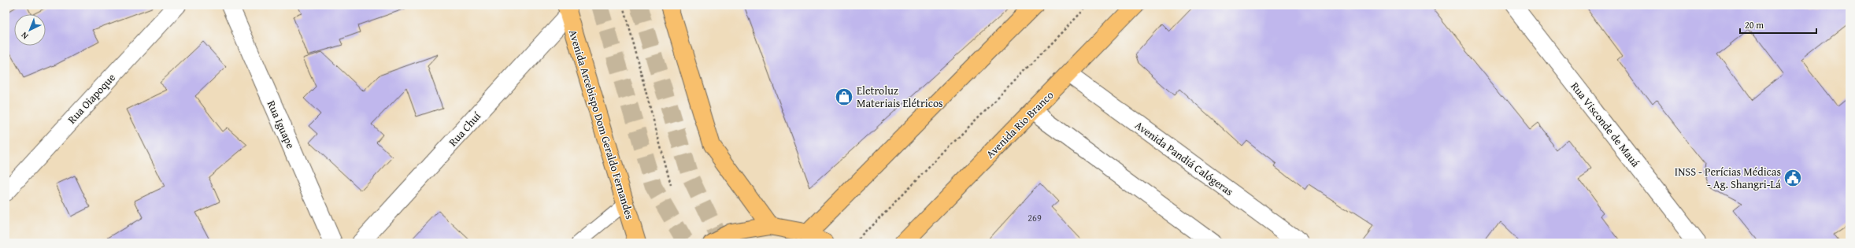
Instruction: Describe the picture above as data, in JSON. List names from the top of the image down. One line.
{"streets":{"main road":["Avenida Arcebispo Dom Geraldo Fernandes","Avenida Rio Branco"],"street":["Rua Oiapoque","Rua Iguape","Rua Visconde de Mauá","Rua Chuí","Avenida Pandiá Calógeras"]},"crossings":[["Avenida Arcebispo Dom Geraldo Fernandes","Rua Chuí"],["Avenida Rio Branco","Avenida Pandiá Calógeras"]],"places":{"shop":["Eletroluz Materiais Elétricos"],"public building":["INSS - Perícias Médicas - Ag. Shangri-Lá"]},"house_numbers":["269"],"scale_bar":"20 m","north":"bottom left"}
